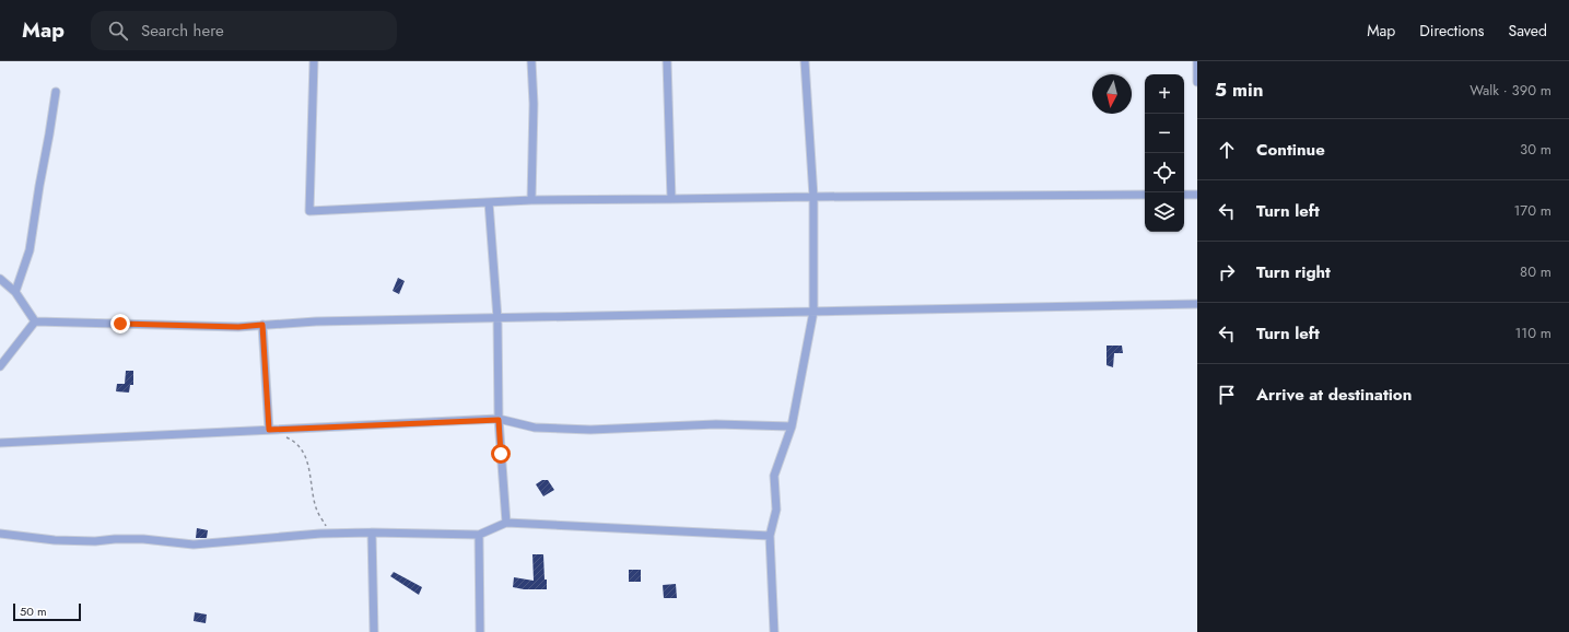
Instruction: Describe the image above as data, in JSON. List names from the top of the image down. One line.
{"scale_bar":"50 m","north":"bottom","page":{"header":"Map","search":"Search here","nav":["Map","Directions","Saved"],"heading":["5 min","Walk · 390 m"],"map_buttons":["+","−"],"list":[["Continue","30 m"],["Turn left","170 m"],["Turn right","80 m"],["Turn left","110 m"],"Arrive at destination"],"scale":"50 m"}}
